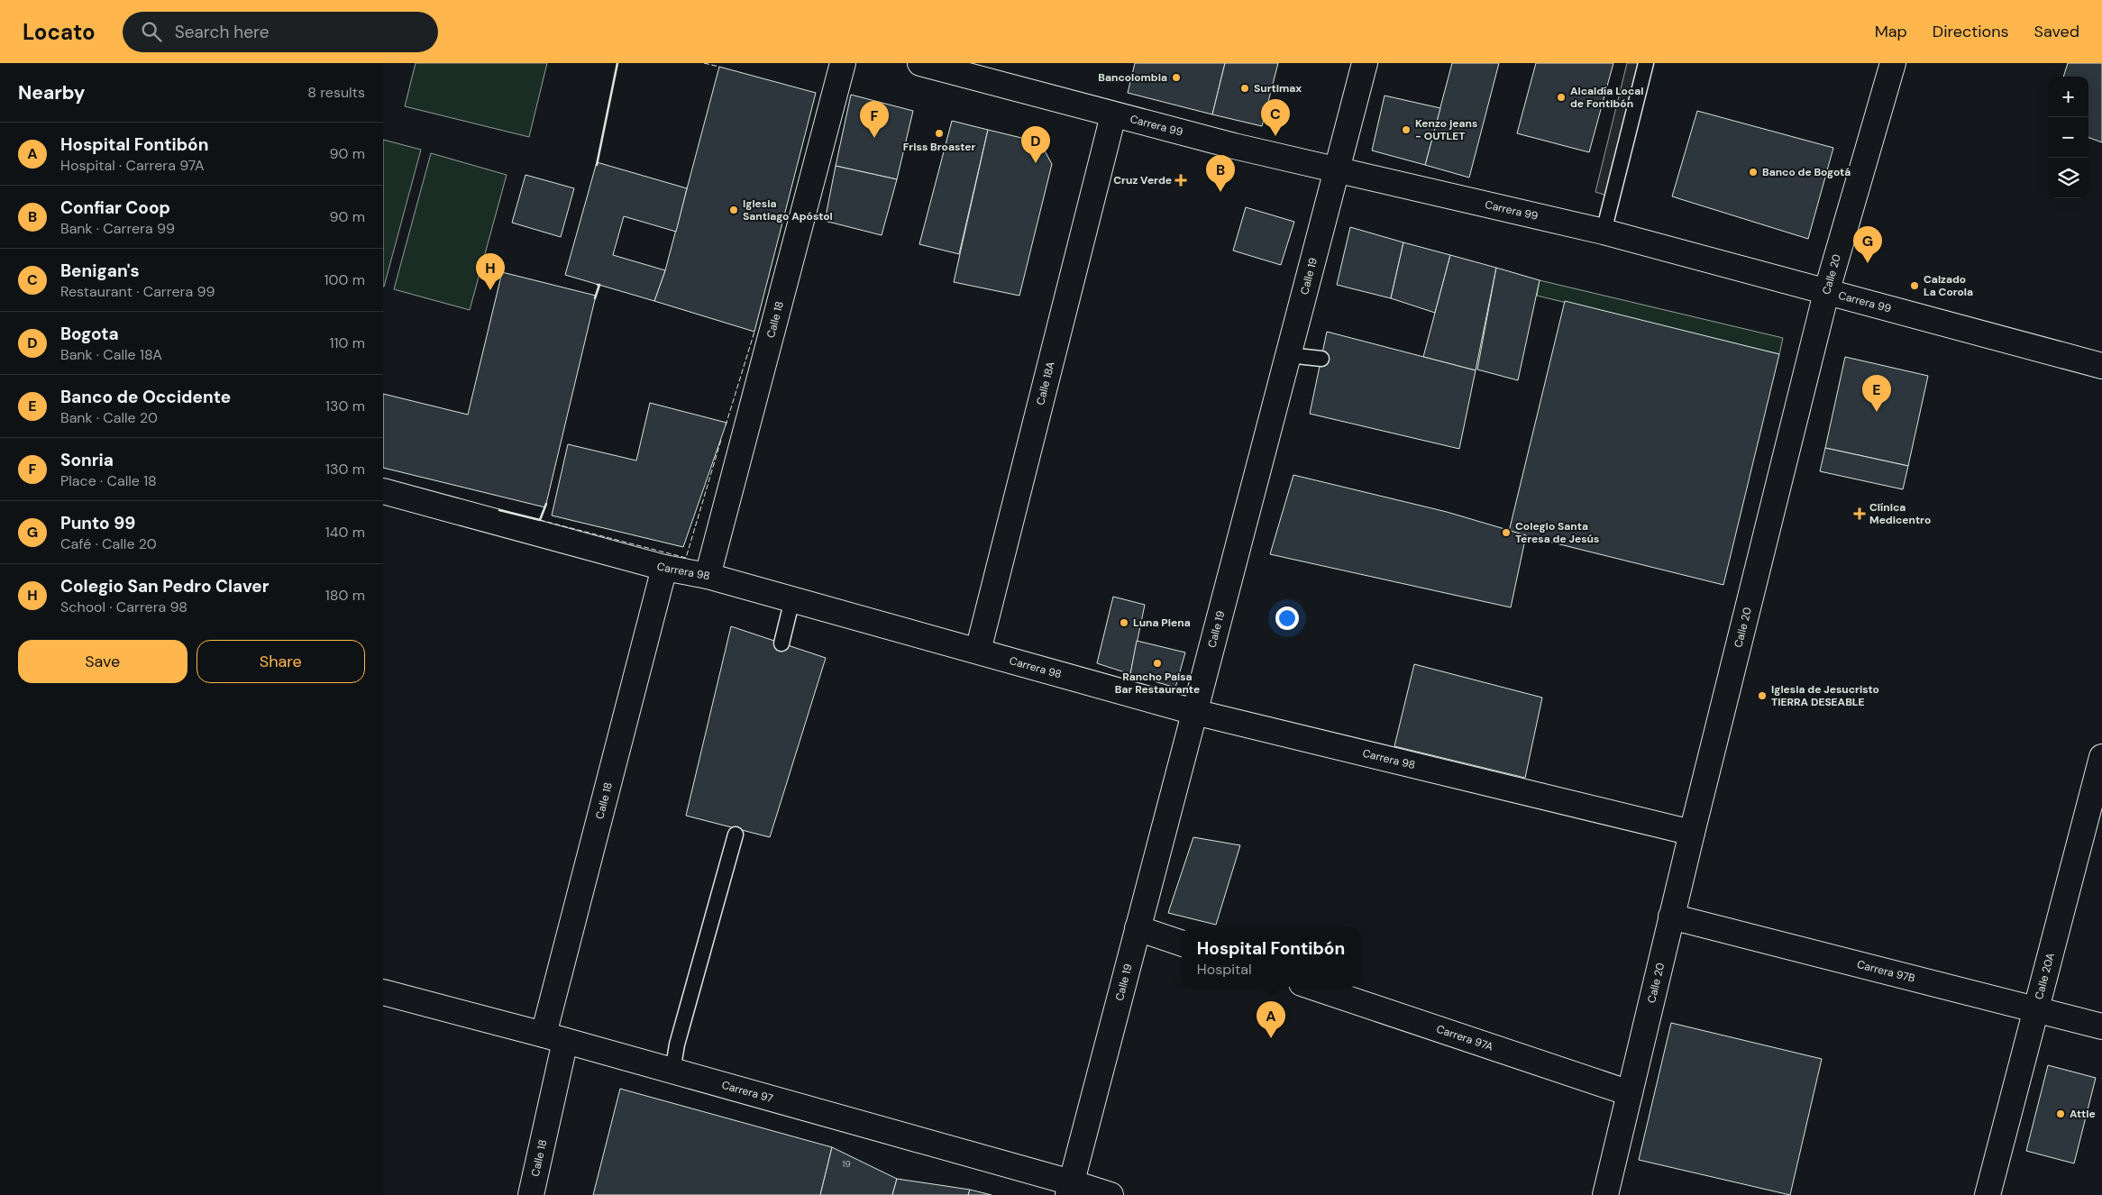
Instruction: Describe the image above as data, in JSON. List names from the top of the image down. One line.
{"streets":{"street":["Carrera 99","Calle 20","Calle 19","Calle 18","Calle 18A","Carrera 98","Carrera 97B","Calle 20A","Carrera 97A","Carrera 97"]},"crossings":[["Carrera 99","Calle 20"],["Carrera 99","Calle 19"],["Carrera 99","Calle 18A"],["Calle 20","Carrera 98"],["Calle 20","Carrera 97B"],["Calle 20","Carrera 97A"],["Calle 19","Carrera 98"],["Calle 19","Carrera 97"],["Calle 18","Carrera 98"],["Calle 18","Carrera 97"],["Calle 18A","Carrera 98"],["Carrera 97B","Calle 20A"]],"places":{"other":["Bancolombia","Surtimax","Alcaldía Local de Fontibón","Kenzo jeans - OUTLET","Friss Broaster","Banco de Bogotá","Iglesia Santiago Apóstol","Calzado La Corola","Colegio Santa Teresa de Jesús","Luna Piena","Rancho Paisa Bar Restaurante","Iglesia de Jesucristo TIERRA DESEABLE","Attle"],"health":["Cruz Verde","Clínica Medicentro"]},"house_numbers":["19"],"page":{"header":"Locato","search":"Search here","nav":["Map","Directions","Saved"],"heading":["Nearby","8 results"],"map_buttons":["+","−"],"pins":["C","F","D","B","G","H","E","A"],"list":[{"mark":"A","name":"Hospital Fontibón","note":"Hospital · Carrera 97A","value":"90 m"},{"mark":"B","name":"Confiar Coop","note":"Bank · Carrera 99","value":"90 m"},{"mark":"C","name":"Benigan's","note":"Restaurant · Carrera 99","value":"100 m"},{"mark":"D","name":"Bogota","note":"Bank · Calle 18A","value":"110 m"},{"mark":"E","name":"Banco de Occidente","note":"Bank · Calle 20","value":"130 m"},{"mark":"F","name":"Sonria","note":"Place · Calle 18","value":"130 m"},{"mark":"G","name":"Punto 99","note":"Café · Calle 20","value":"140 m"},{"mark":"H","name":"Colegio San Pedro Claver","note":"School · Carrera 98","value":"180 m"}],"buttons":["Save","Share"],"popup":["Hospital Fontibón","Hospital"]}}
